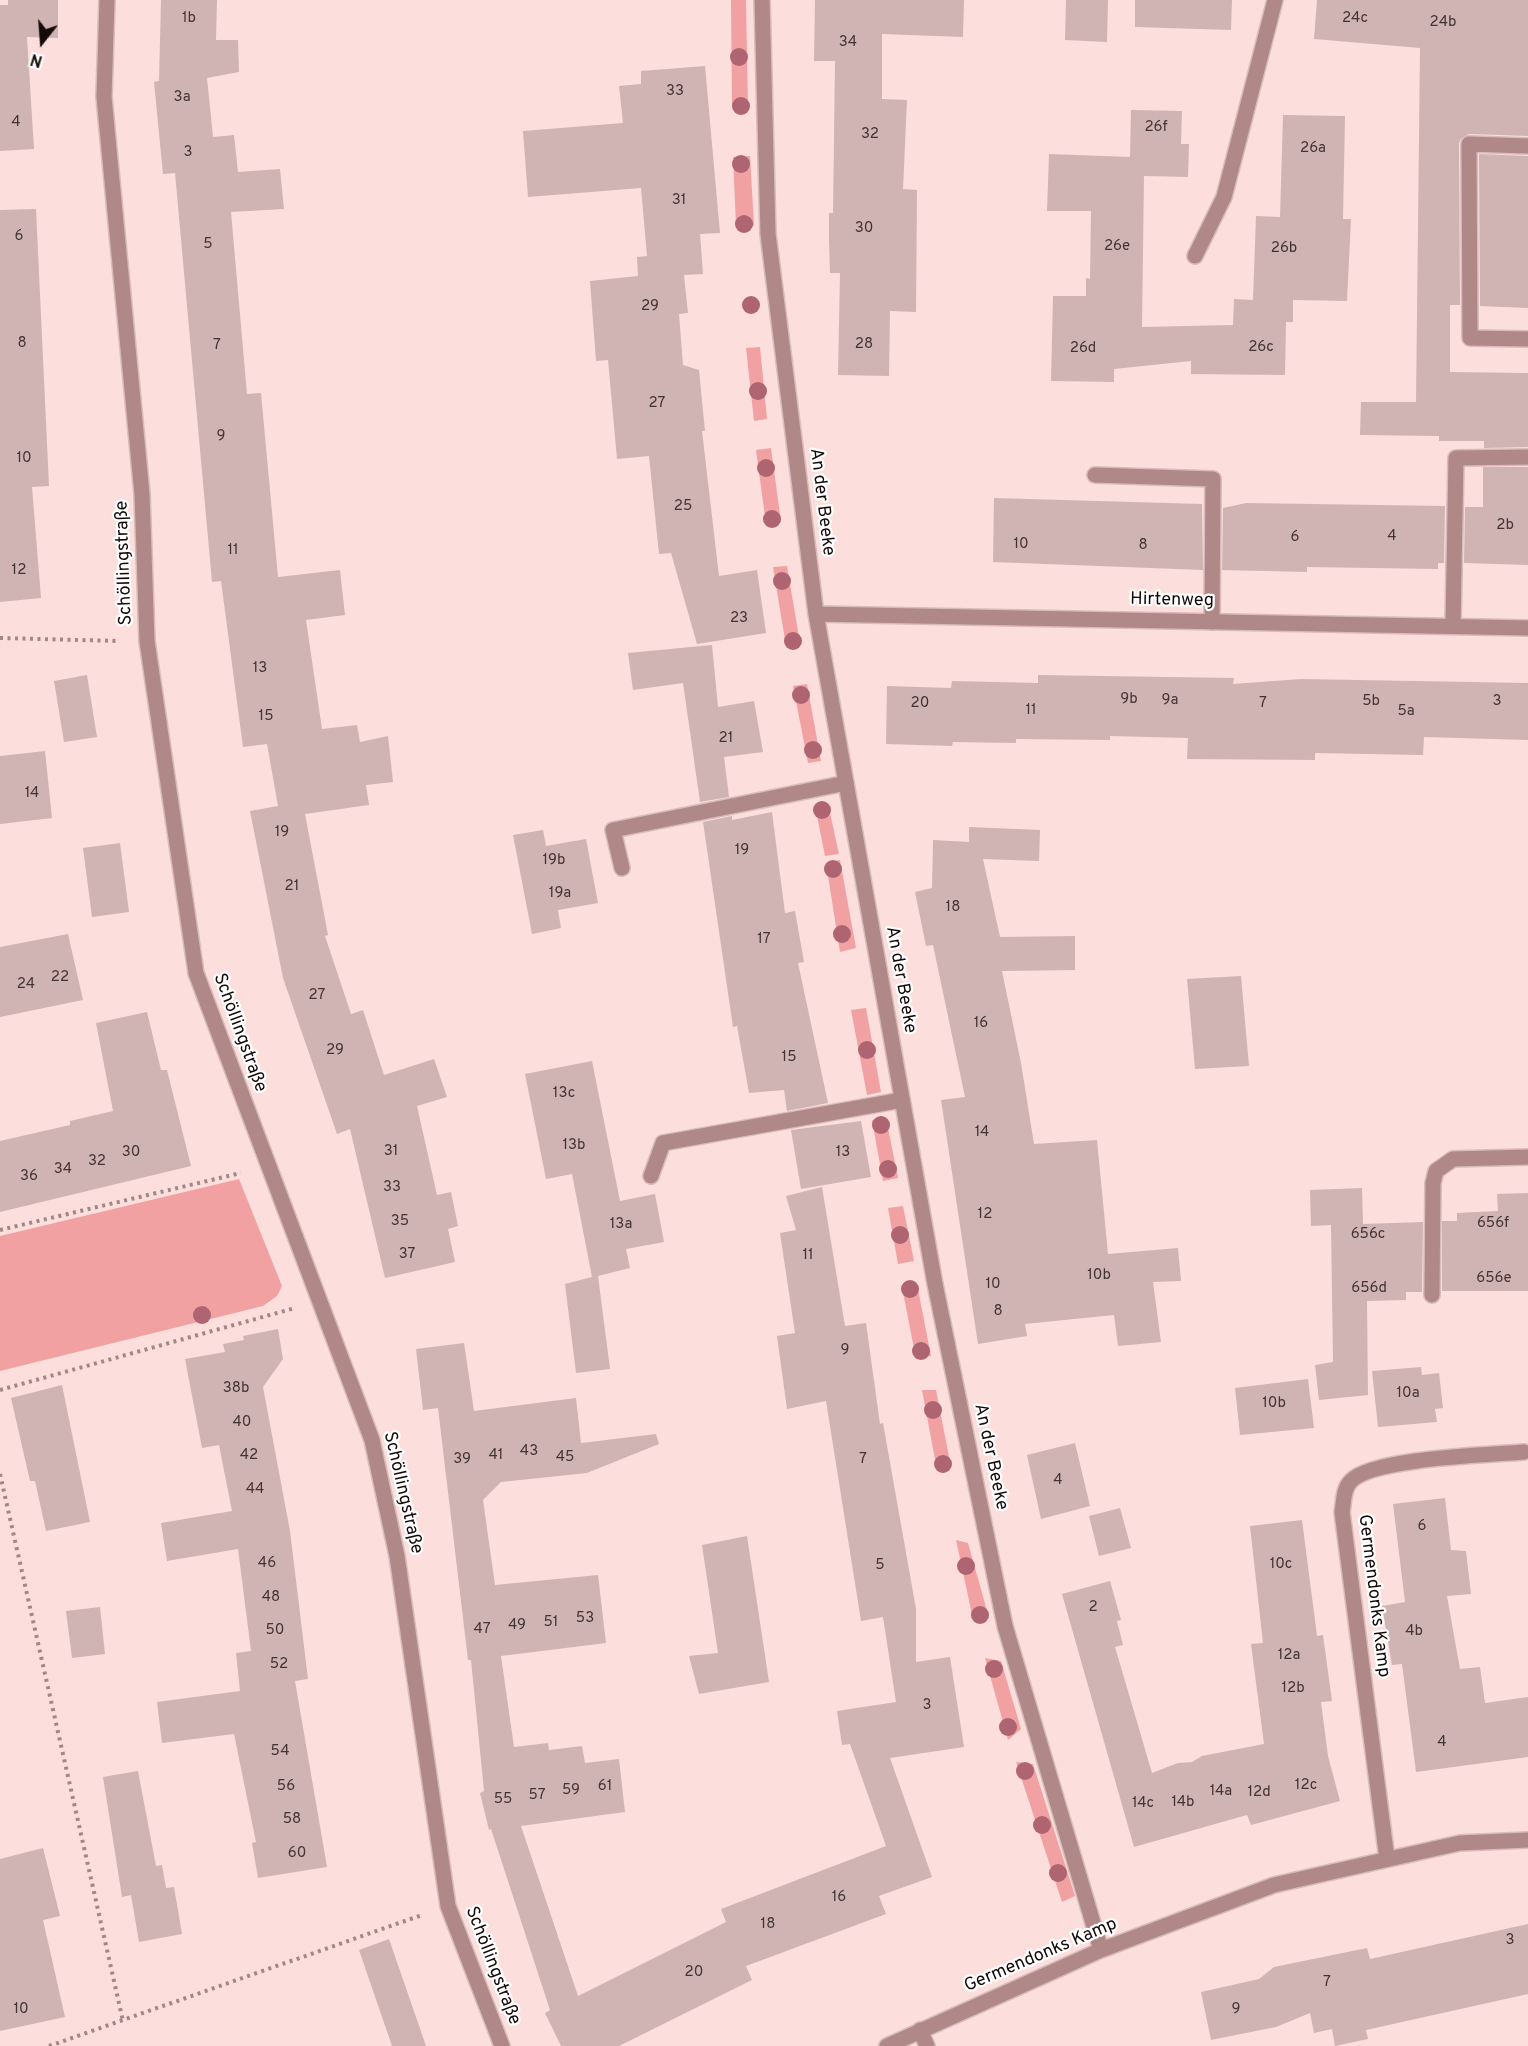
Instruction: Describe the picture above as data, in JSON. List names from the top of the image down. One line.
{"streets":{"street":["An der Beeke","Schöllingstraße","Hirtenweg","Germendonks Kamp"]},"crossings":[["An der Beeke","Hirtenweg"],["An der Beeke","Germendonks Kamp"]],"house_numbers":["1b","24c","24b","34","33","3a","4","26f","32","26a","3","31","30","6","5","26e","26b","29","8","28","7","26c","26d","27","9","10","25","2b","4","6","10","8","11","12","23","13","9b","9a","5b","3","20","7","11","5a","15","21","14","19","19","19b","21","19a","18","17","22","24","27","16","29","15","13c","14","13b","31","30","13","32","34","36","33","12","35","656f","13a","656c","37","11","10b","656e","10","656d","8","9","38b","10a","10b","40","43","42","41","45","39","7","4","44","6","46","10c","5","48","2","53","51","49","47","50","4b","12a","52","12b","3","4","54","12c","56","61","59","14a","12d","57","55","14b","14c","58","60","16","18","3","20","7","10","9"],"north":"bottom"}
